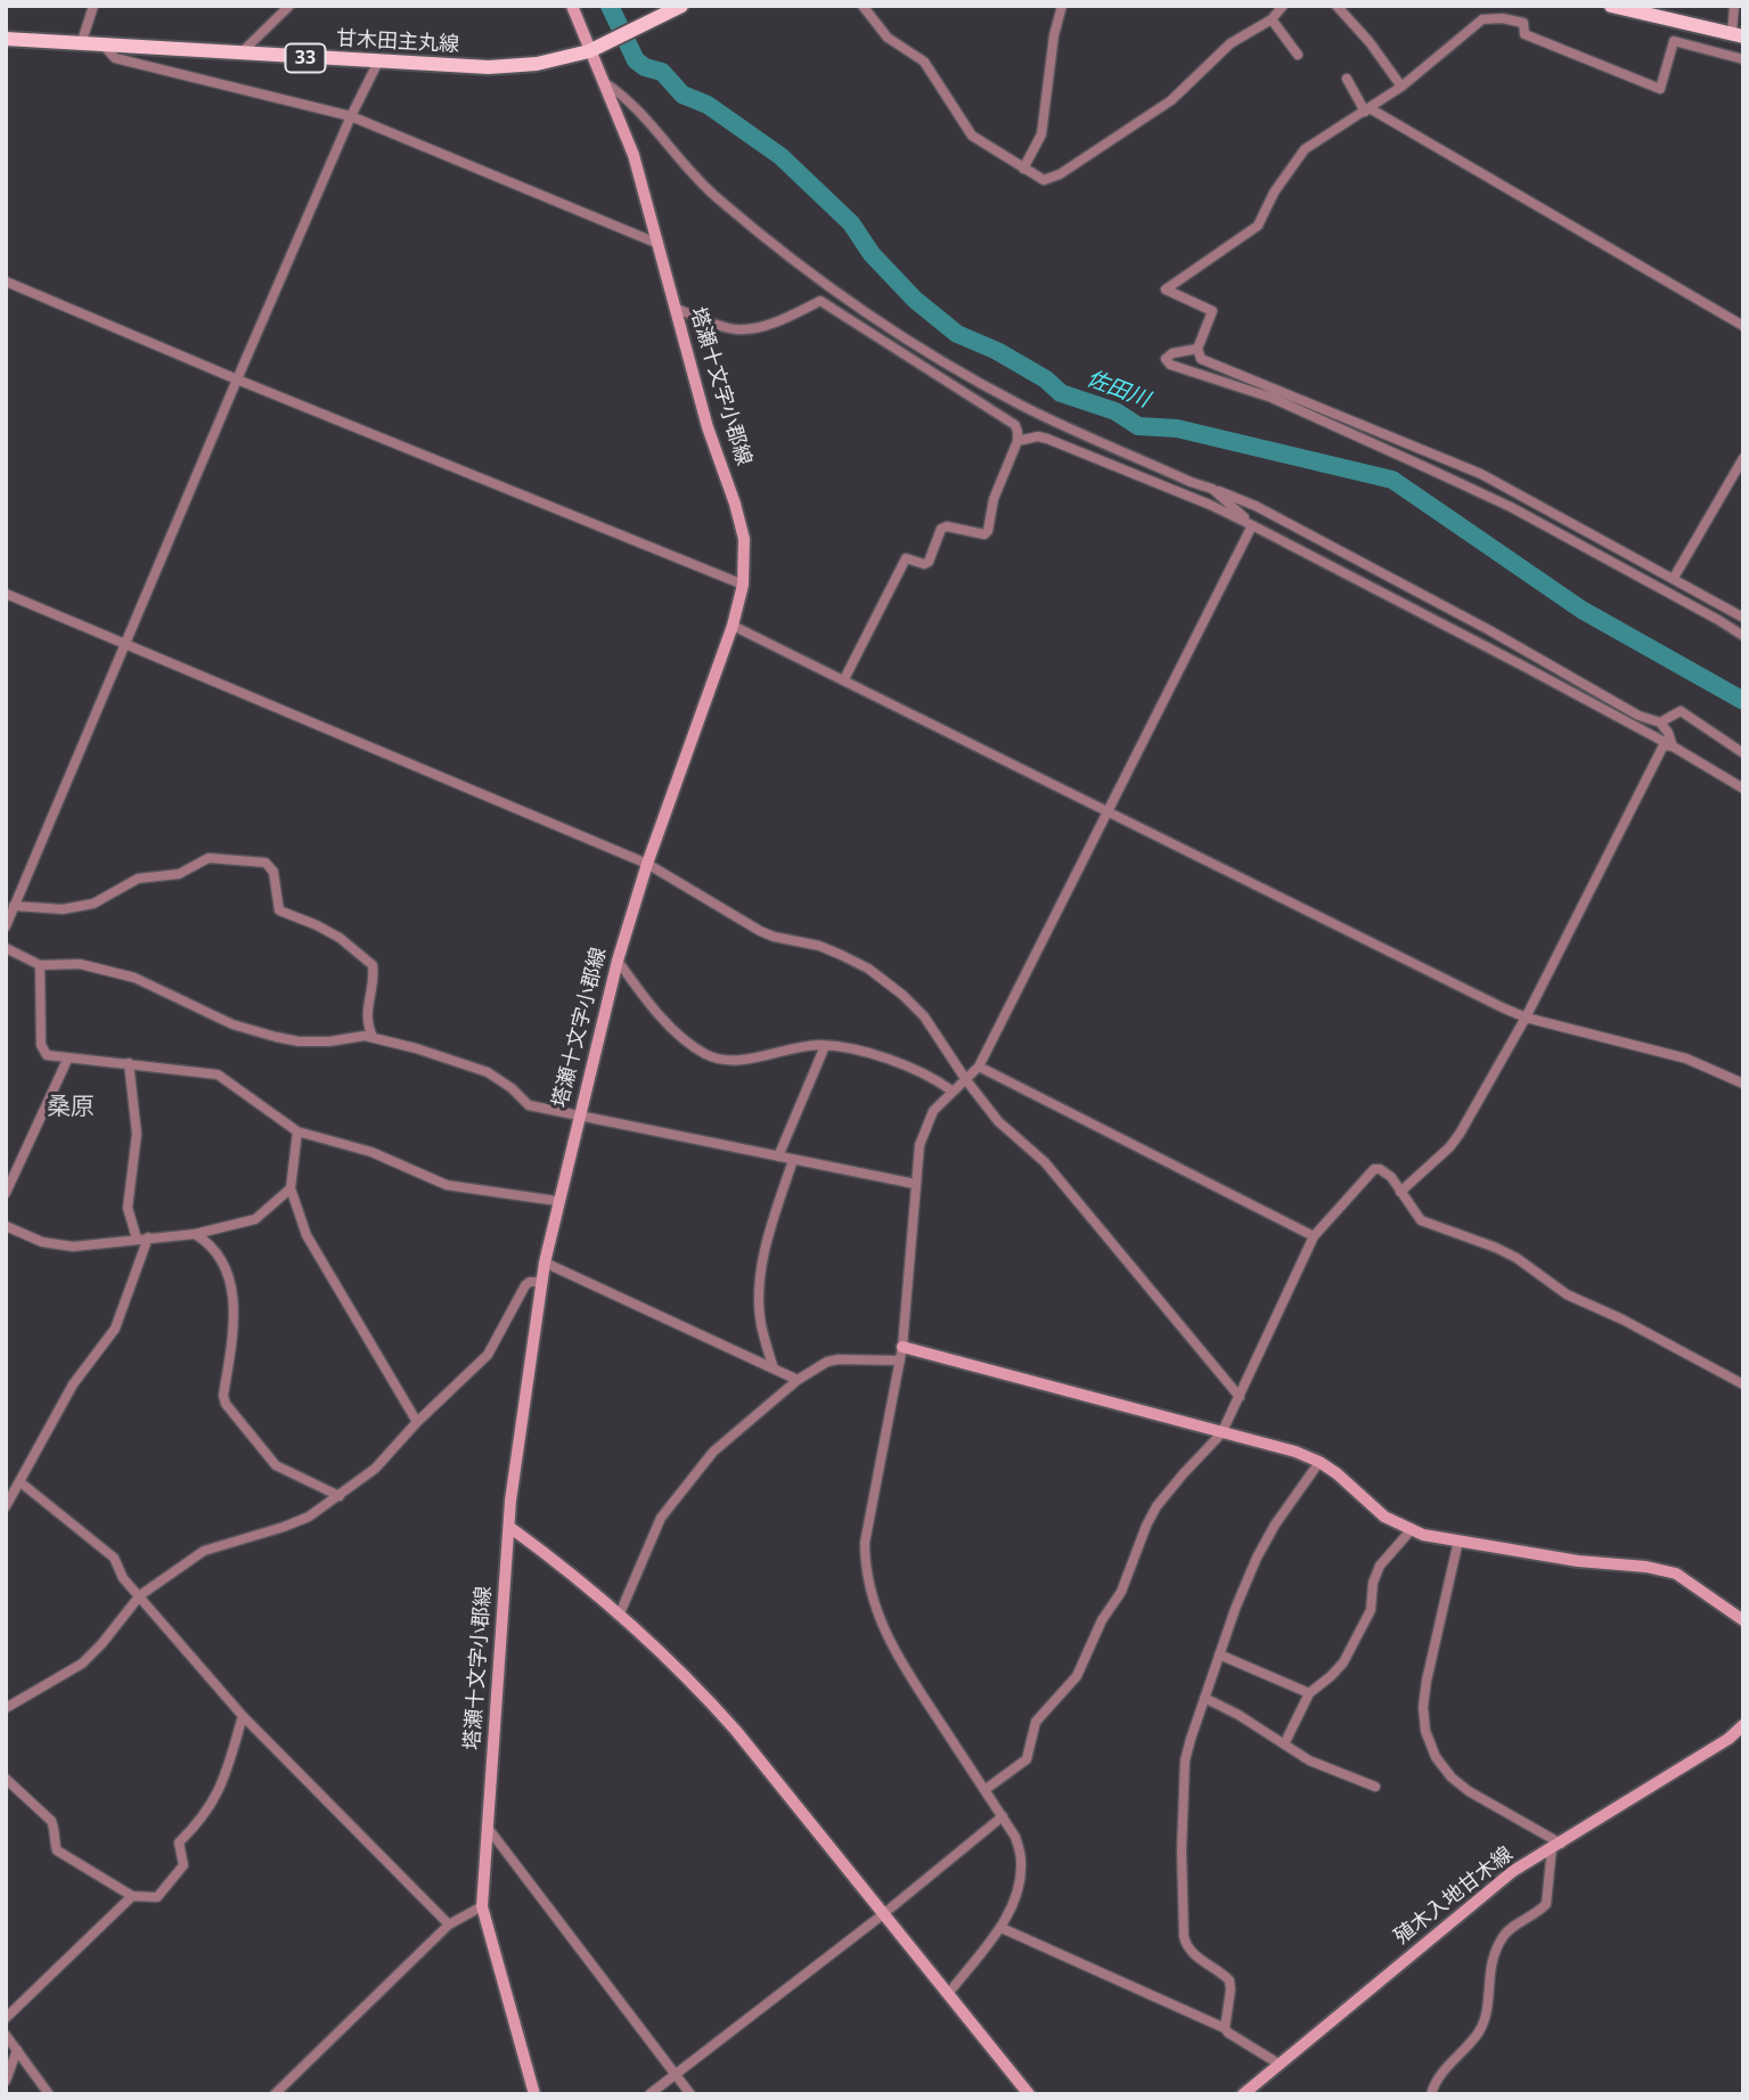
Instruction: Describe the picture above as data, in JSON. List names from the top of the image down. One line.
{"streets":{"main road":["甘木田主丸線","33","塔瀬十文字小郡線","殖木入地甘木線"]},"crossings":[["甘木田主丸線","塔瀬十文字小郡線"]],"districts":["桑原"],"water":["佐田川"]}
